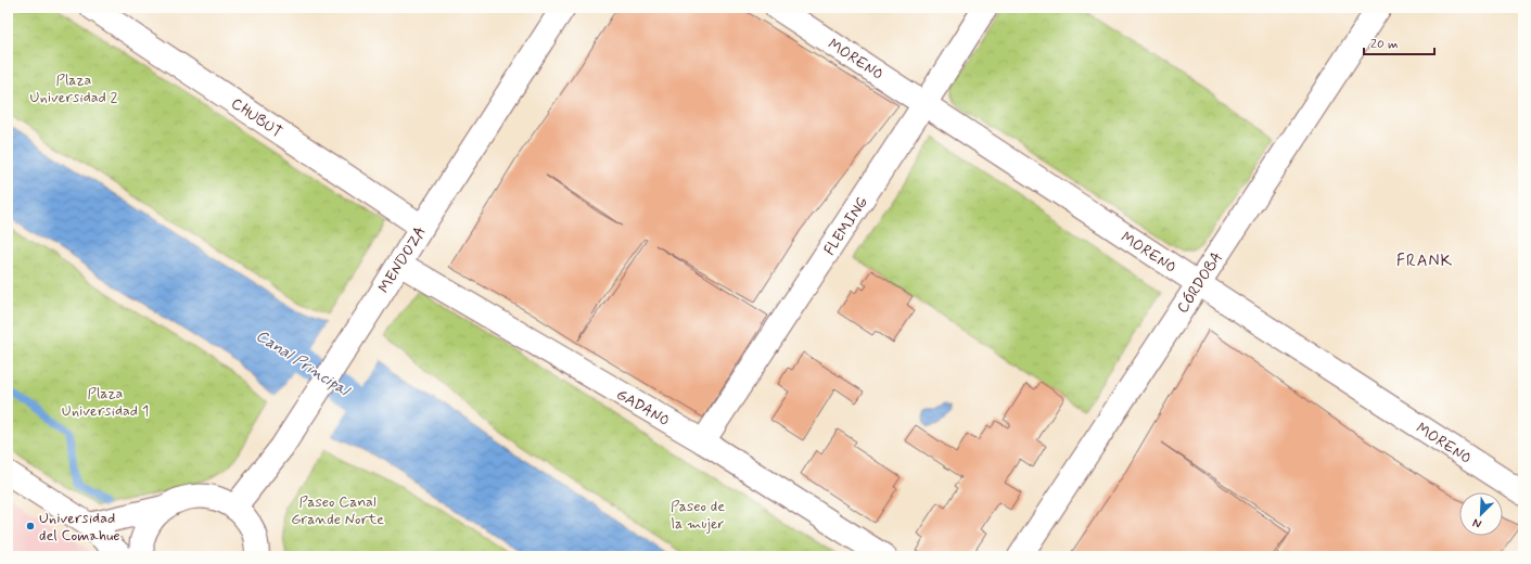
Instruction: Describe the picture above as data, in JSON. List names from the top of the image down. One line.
{"streets":{"street":["MORENO","CHUBUT","FLEMING","MENDOZA","CÓRDOBA","GADANO"]},"crossings":[["MORENO","FLEMING"],["MORENO","CÓRDOBA"],["CHUBUT","MENDOZA"],["FLEMING","GADANO"],["MENDOZA","GADANO"]],"districts":["FRANK"],"water":["Canal Principal"],"parks":["Plaza Universidad 2","Plaza Universidad 1","Paseo Canal Grande Norte","Paseo de la mujer"],"places":["Universidad del Comahue"],"scale_bar":"20 m","north":"bottom left"}
